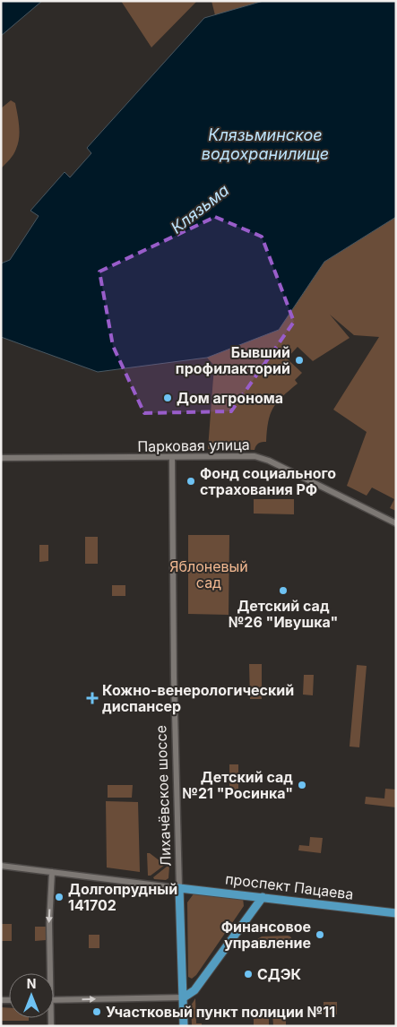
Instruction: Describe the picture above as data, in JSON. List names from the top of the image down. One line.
{"streets":{"main road":["Лихачёвское шоссе","проспект Пацаева"],"street":["Парковая улица"]},"crossings":[["Парковая улица","Лихачёвское шоссе"],["Лихачёвское шоссе","проспект Пацаева"]],"water":["Клязьминское водохранилище","Клязьма"],"parks":["Яблоневый сад"],"places":{"other":["Бывший профилакторий","Дом агронома","Фонд социального страхования РФ","Детский сад №26 \"Ивушка\"","Детский сад №21 \"Росинка\"","Долгопрудный 141702","Финансовое управление","СДЭК","Участковый пункт полиции №11"],"health":["Кожно-венерологический диспансер"]},"north":"top"}
